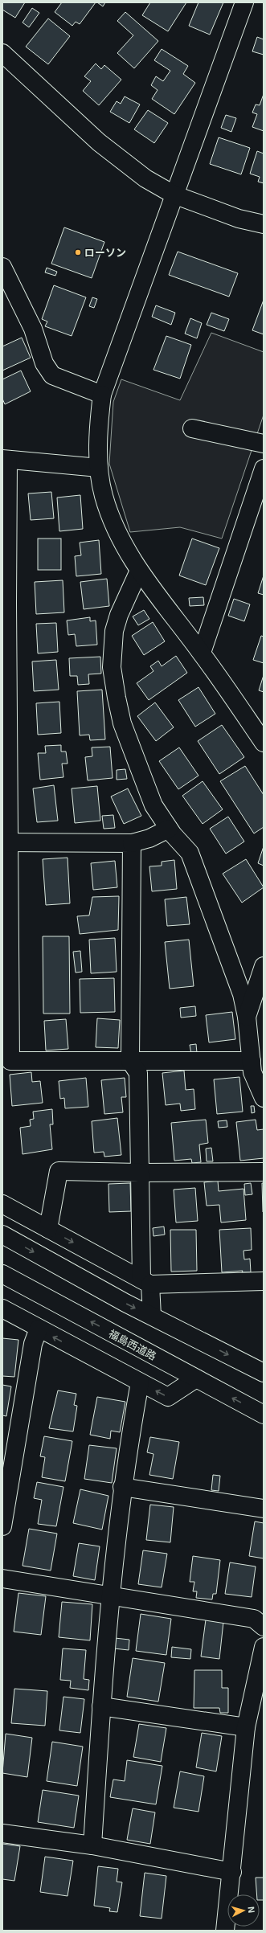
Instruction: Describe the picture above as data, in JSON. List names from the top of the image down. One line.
{"streets":{"main road":["福島西道路"]},"places":["ローソン"],"north":"right"}
